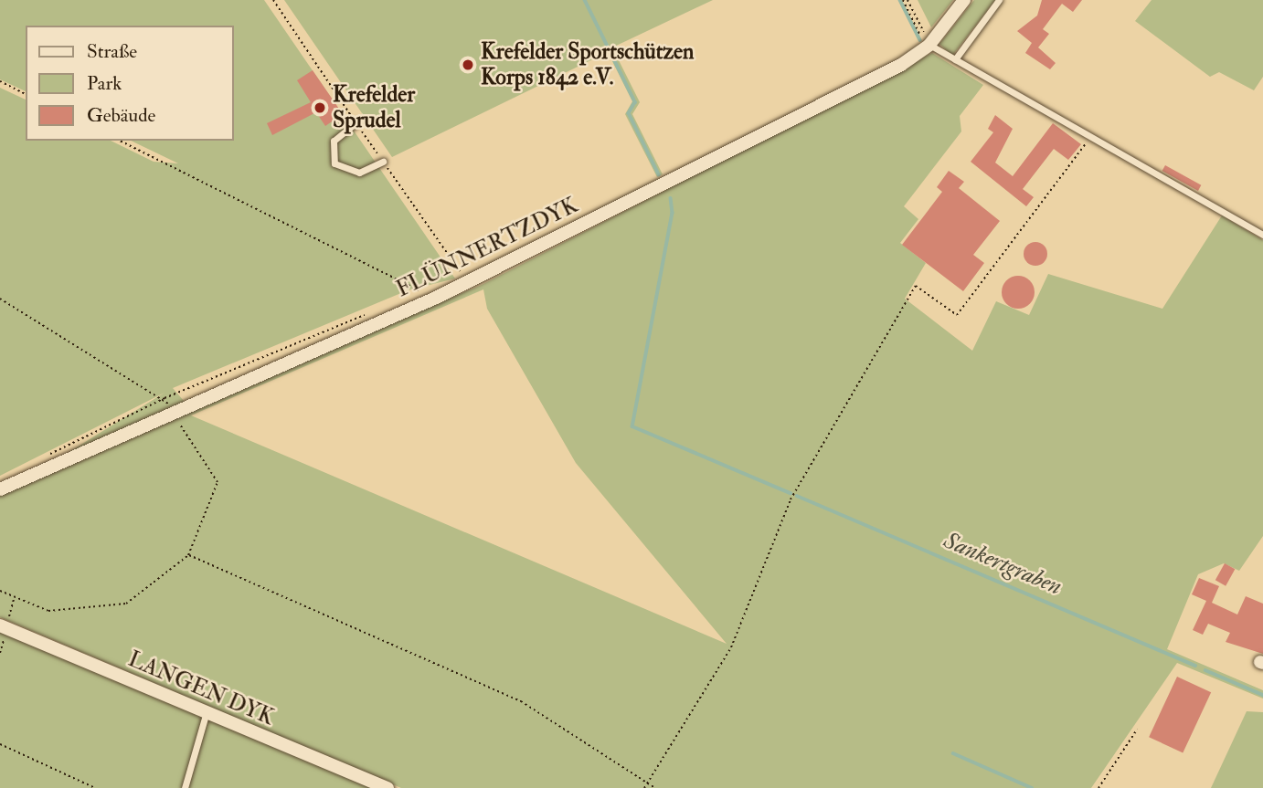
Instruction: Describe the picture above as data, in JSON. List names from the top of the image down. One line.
{"streets":{"street":["FLÜNNERTZDYK","LANGEN DYK"]},"water":["Sankertgraben"],"places":["Krefelder Sportschützen Korps 1842 e.V.","Krefelder Sprudel"],"legend":["Straße","Park","Gebäude"]}
